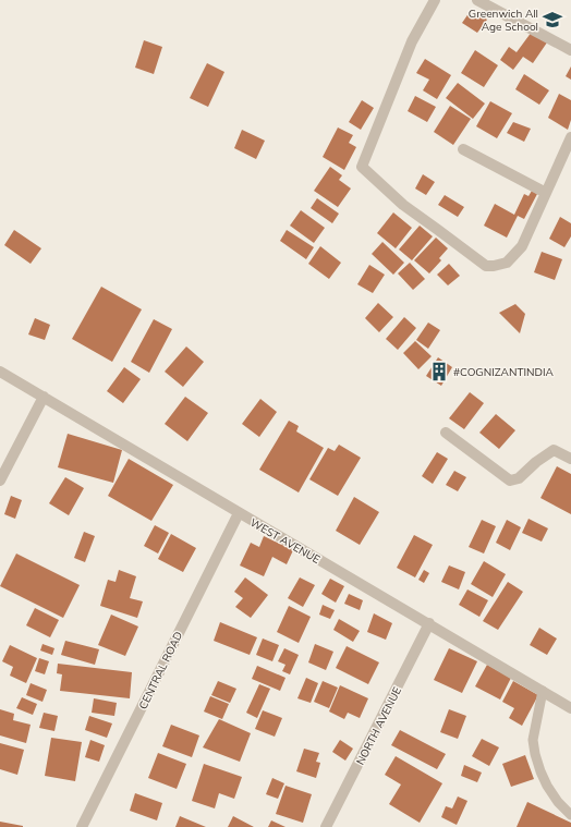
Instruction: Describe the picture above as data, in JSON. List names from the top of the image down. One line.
{"streets":{"street":["WEST AVENUE","CENTRAL ROAD","NORTH AVENUE"]},"crossings":[["WEST AVENUE","CENTRAL ROAD"],["WEST AVENUE","NORTH AVENUE"]],"places":{"school or university":["Greenwich All Age School"],"building":["#COGNIZANTINDIA"]}}
